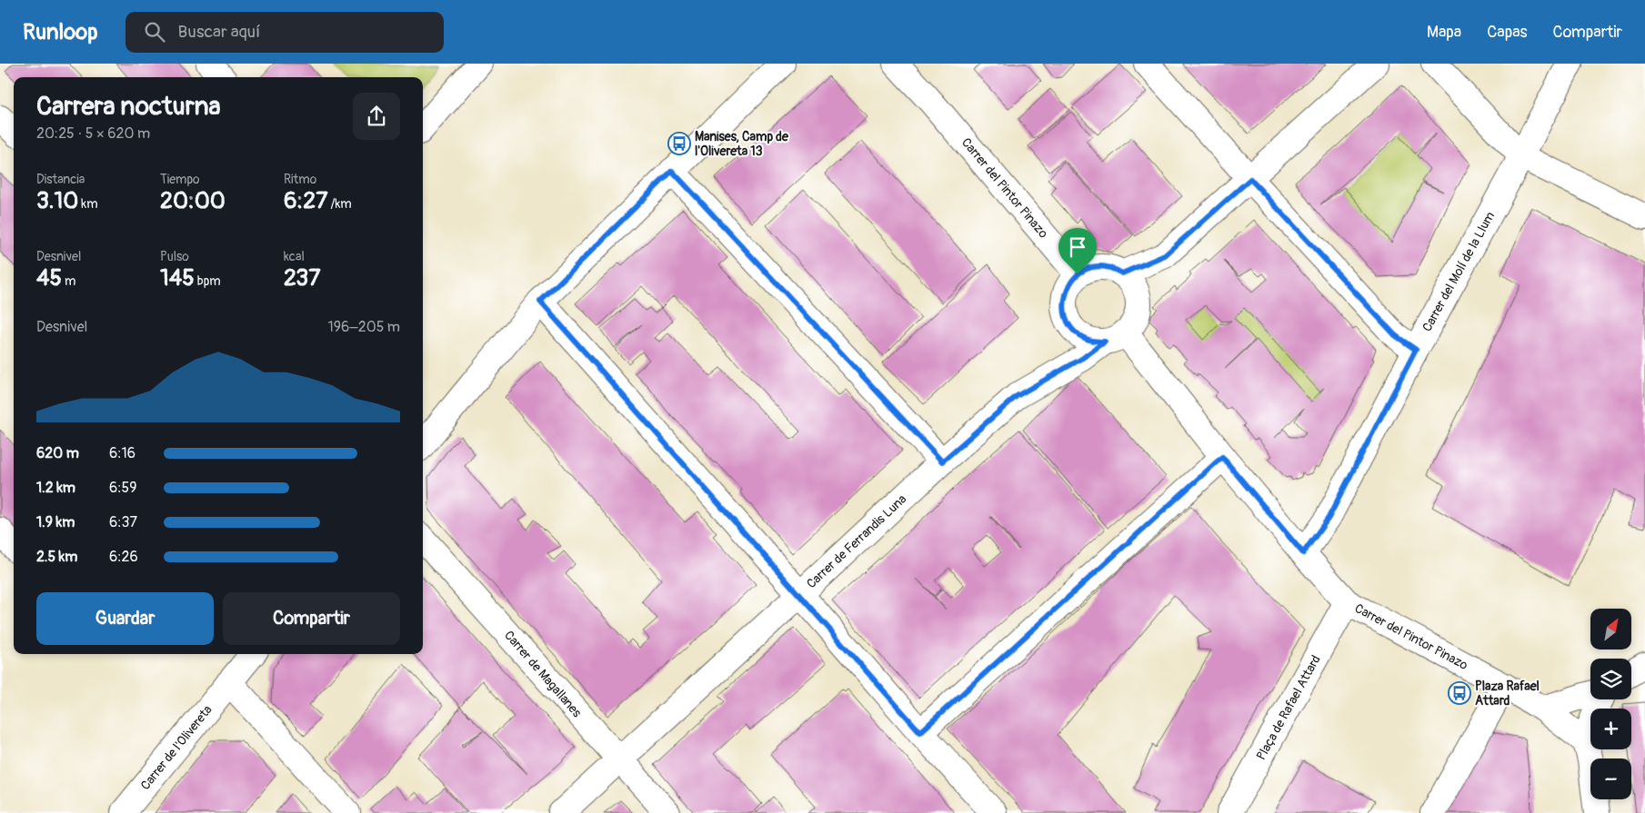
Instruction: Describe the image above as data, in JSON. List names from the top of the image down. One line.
{"streets":{"street":["Carrer del Pintor Pinazo","Carrer del Molí de la Llum","Carrer de Ferrandis Luna","Carrer de Magallanes","Plaça de Rafael Attard","Carrer de l'Olivereta"]},"crossings":[["Carrer del Pintor Pinazo","Carrer del Molí de la Llum"],["Carrer del Pintor Pinazo","Carrer de Ferrandis Luna"],["Carrer del Pintor Pinazo","Plaça de Rafael Attard"],["Carrer de Ferrandis Luna","Carrer de Magallanes"]],"places":{"bus stop":["Manises, Camp de l'Olivereta 13","Plaza Rafael Attard"]},"north":"top right","page":{"header":"Runloop","search":"Buscar aquí","nav":["Mapa","Capas","Compartir"],"heading":["Carrera nocturna","20:25 · 5 × 620 m"],"stats":[["Distancia","3.10 km"],["Tiempo","20:00"],["Ritmo","6:27 /km"],["Desnivel","45 m"],["Pulso","145 bpm"],["kcal","237"]],"chart":["Desnivel","196–205 m"],"list":[{"name":"620 m","note":"6:16"},{"name":"1.2 km","note":"6:59"},{"name":"1.9 km","note":"6:37"},{"name":"2.5 km","note":"6:26"}],"buttons":["Guardar","Compartir"],"map_buttons":["+","−"]}}
